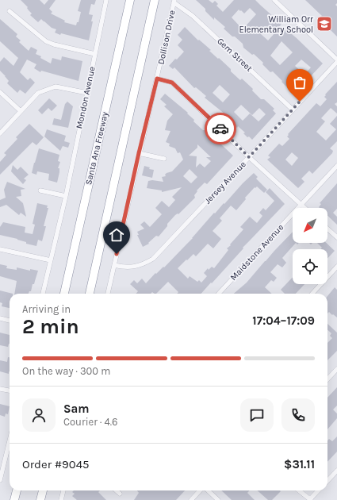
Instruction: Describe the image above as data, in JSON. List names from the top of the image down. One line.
{"streets":{"highway":["Santa Ana Freeway"],"street":["Dollison Drive","Gem Street","Mondon Avenue","Jersey Avenue","Maidstone Avenue"]},"crossings":[["Dollison Drive","Gem Street"],["Dollison Drive","Jersey Avenue"],["Gem Street","Jersey Avenue"]],"places":{"school or university":["William Orr Elementary School"]},"north":"bottom left","page":{"heading":["2 min","Arriving in","17:04–17:09"],"panel":["Sam","Courier · 4.6","Order #9045","$31.11"],"bar":"On the way · 300 m"}}
